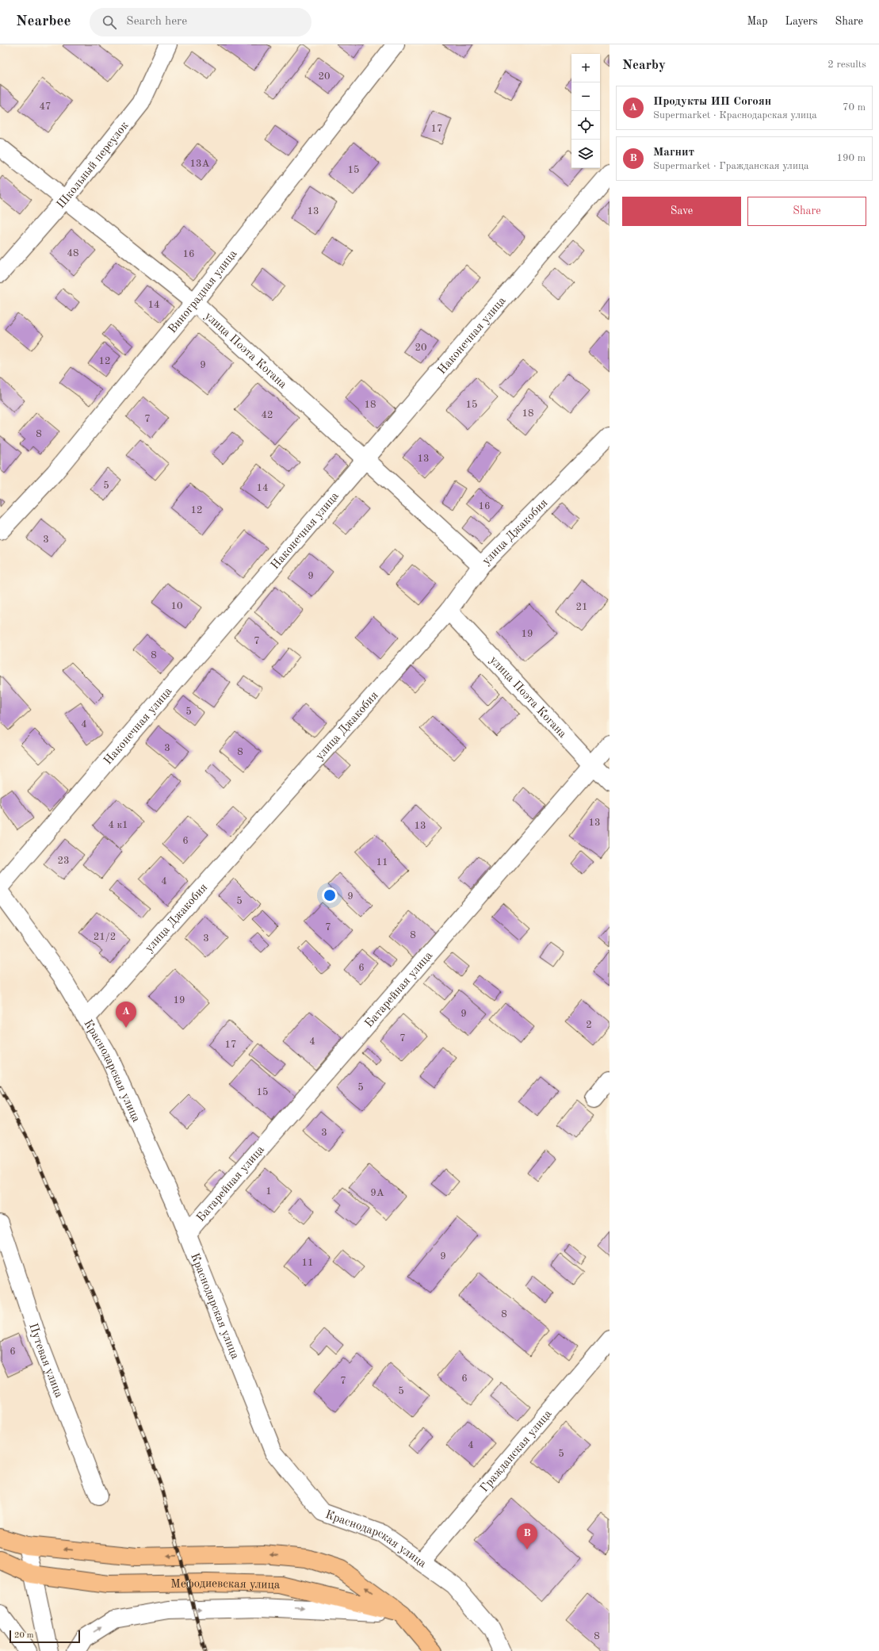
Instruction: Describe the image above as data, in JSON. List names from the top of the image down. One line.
{"streets":{"main road":["Мефодиевская улица"],"street":["Школьный переулок","Виноградная улица","Наконечная улица","улица Поэта Когана","улица Джакобия","Батарейная улица","Краснодарская улица","Путевая улица","Гражданская улица"]},"crossings":[["Школьный переулок","улица Поэта Когана"],["Виноградная улица","улица Поэта Когана"],["Наконечная улица","улица Поэта Когана"],["улица Поэта Когана","улица Джакобия"],["улица Поэта Когана","Батарейная улица"],["улица Джакобия","Краснодарская улица"],["Батарейная улица","Краснодарская улица"],["Краснодарская улица","Гражданская улица"]],"house_numbers":["20","47","17","13А","15","13","48","16","14","20","12","9","18","15","18","42","7","8","13","5","14","16","12","3","9","10","21","19","7","8","5","4","3","8","13","4 к1","13","6","23","11","4","9","5","7","8","21/2","3","6","19","9","2","7","4","17","5","15","3","1","9А","9","11","8","6","6","7","5","4","5","8"],"scale_bar":"20 m","page":{"header":"Nearbee","search":"Search here","nav":["Map","Layers","Share"],"heading":["Nearby","2 results"],"map_buttons":["+","−"],"list":[{"mark":"A","name":"Продукты ИП Согоян","note":"Supermarket · Краснодарская улица","value":"70 m"},{"mark":"B","name":"Магнит","note":"Supermarket · Гражданская улица","value":"190 m"}],"buttons":["Save","Share"],"pins":["A","B"],"scale":"20 m"}}
